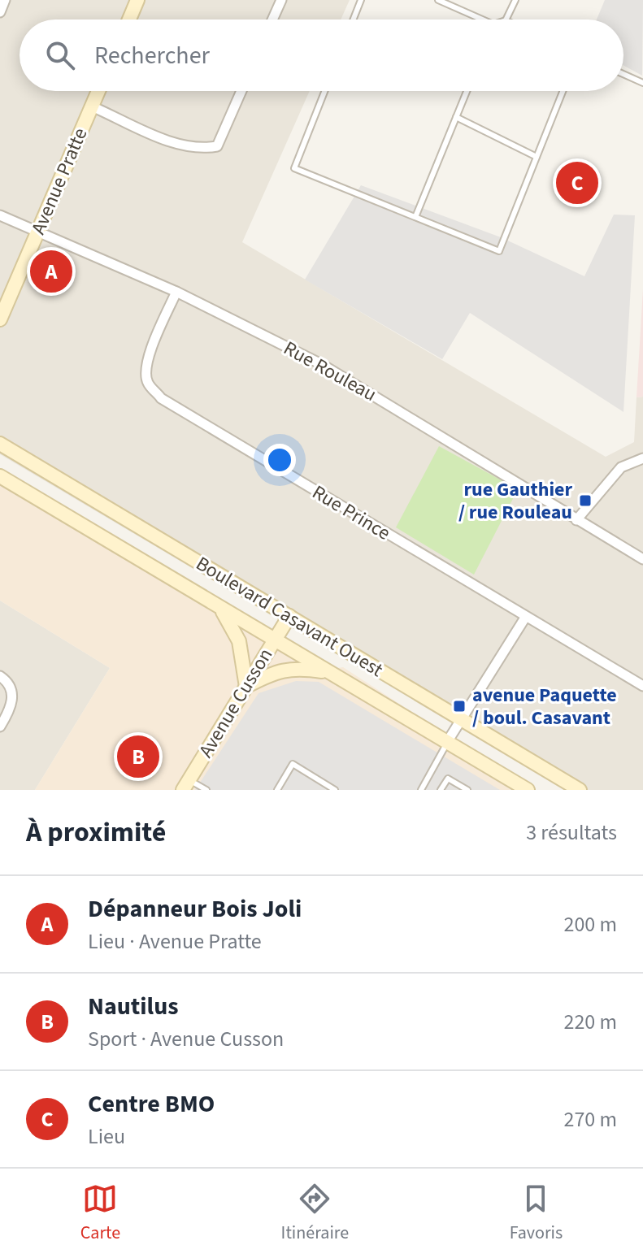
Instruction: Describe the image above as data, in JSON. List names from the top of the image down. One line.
{"streets":{"street":["Avenue Pratte","Rue Rouleau","Rue Prince","Boulevard Casavant Ouest","Avenue Cusson"]},"crossings":[["Avenue Pratte","Rue Rouleau"],["Rue Rouleau","Rue Prince"],["Boulevard Casavant Ouest","Avenue Cusson"]],"places":{"transit":["rue Gauthier / rue Rouleau","avenue Paquette / boul. Casavant"]},"page":{"search":"Rechercher","pins":["C","A","B"],"heading":["À proximité","3 résultats"],"list":[{"mark":"A","name":"Dépanneur Bois Joli","note":"Lieu · Avenue Pratte","value":"200 m"},{"mark":"B","name":"Nautilus","note":"Sport · Avenue Cusson","value":"220 m"},{"mark":"C","name":"Centre BMO","note":"Lieu","value":"270 m"}],"nav":["Carte","Itinéraire","Favoris"]}}
